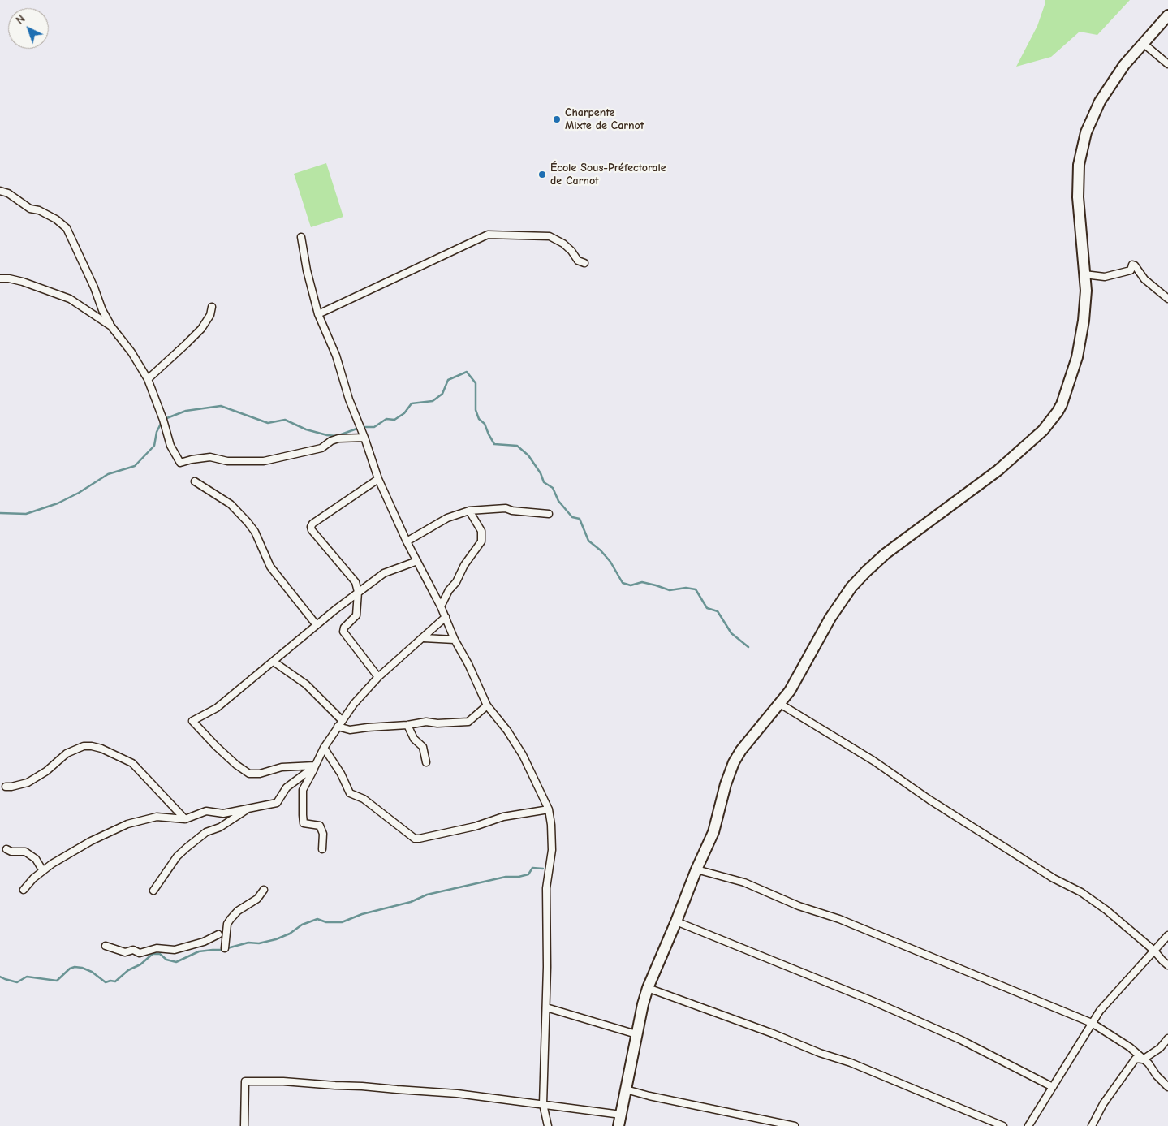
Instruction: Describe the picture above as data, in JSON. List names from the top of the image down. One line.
{"places":["Charpente Mixte de Carnot","École Sous-Préfectorale de Carnot"],"north":"top left"}
